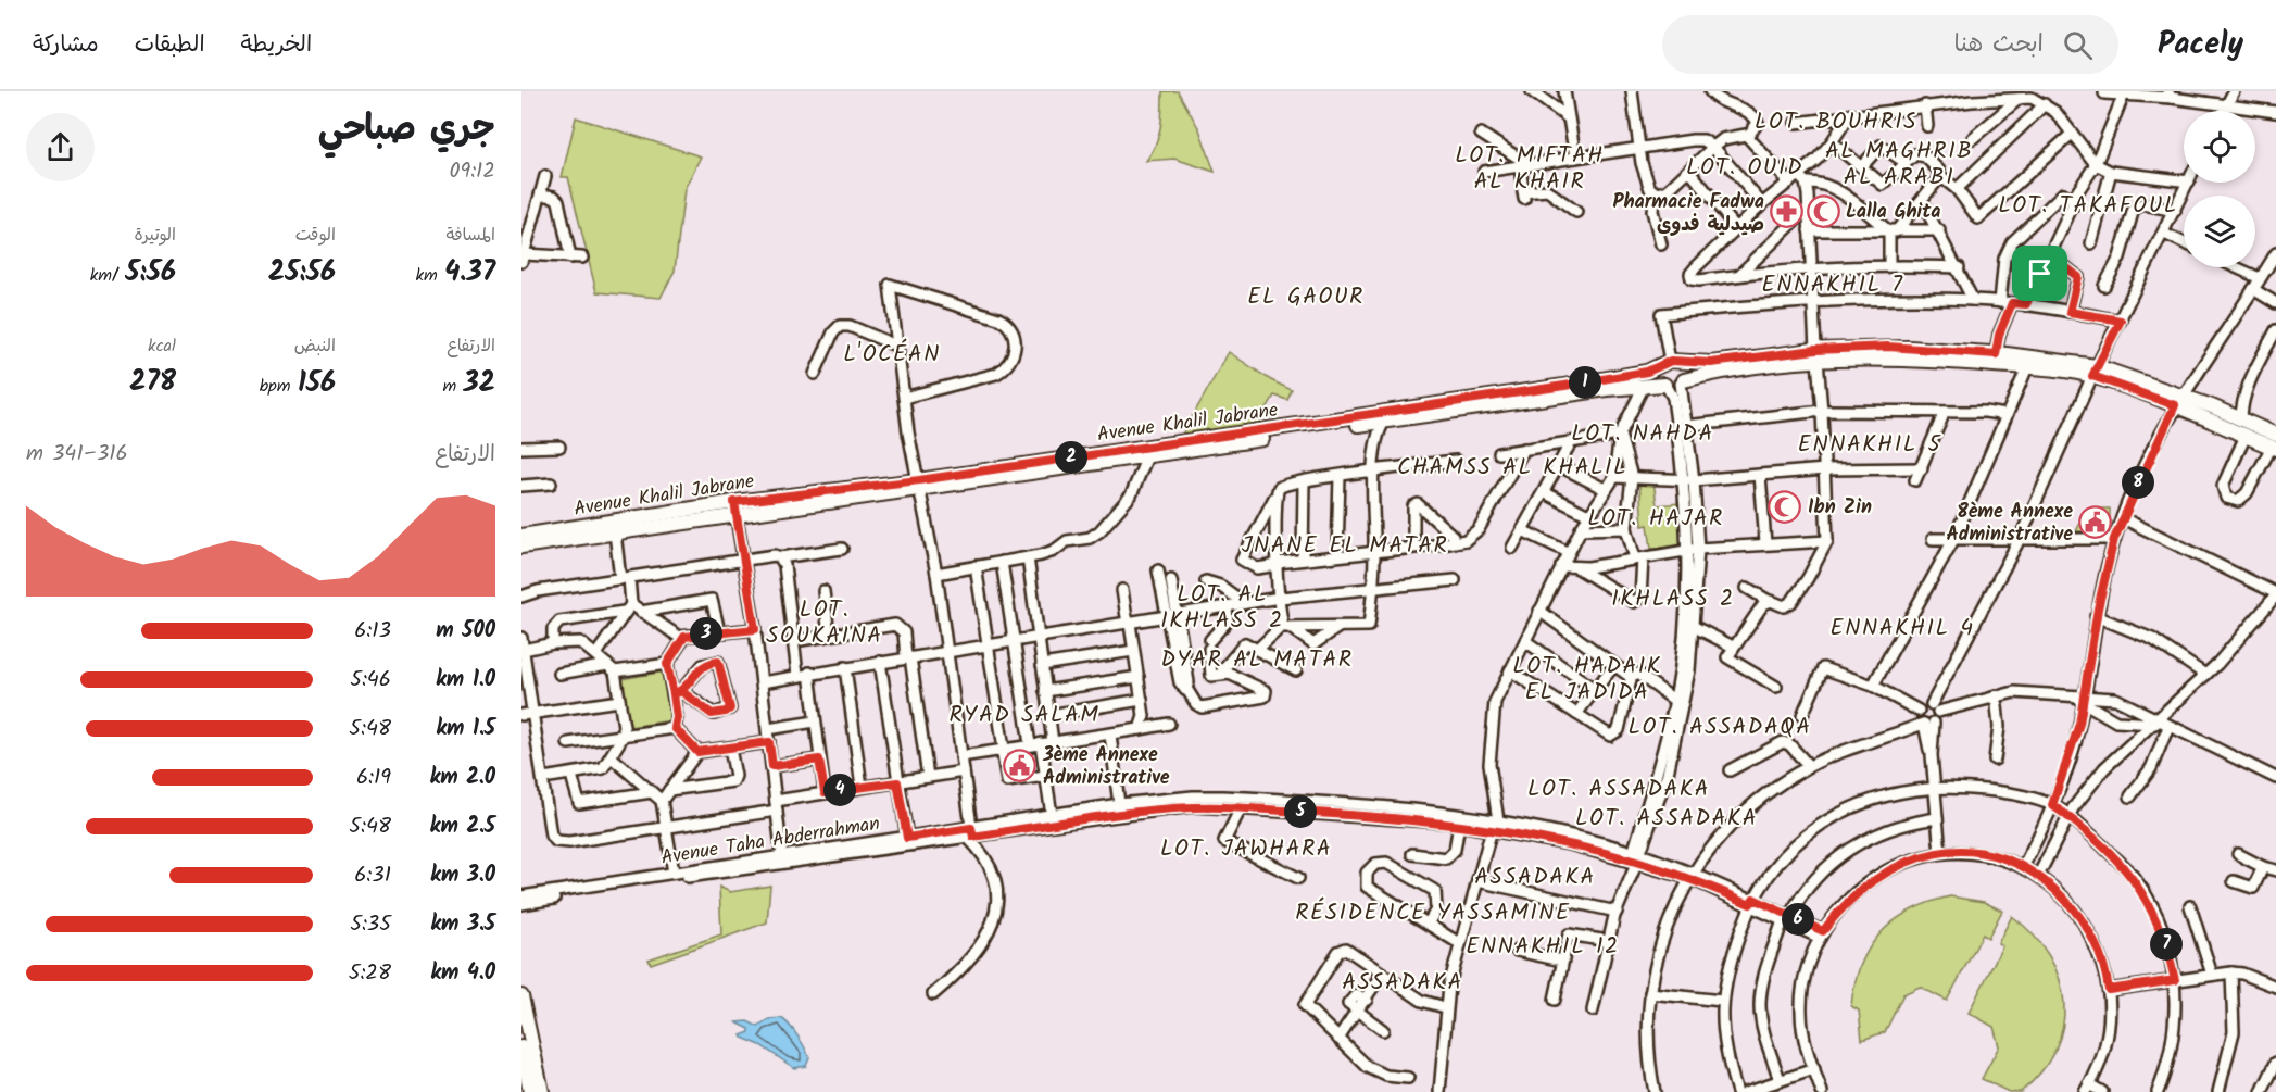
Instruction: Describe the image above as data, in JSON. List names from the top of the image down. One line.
{"streets":{"main road":["Avenue Khalil Jabrane"],"street":["Avenue Taha Abderrahman"]},"districts":["LOT. BOUHRIS","AL MAGHRIB AL ARABI","LOT. MIFTAH AL KHAIR","LOT. OUID","LOT. TAKAFOUL","ENNAKHIL 7","EL GAOUR","L'OCÉAN","LOT. NAHDA","ENNAKHIL 5","CHAMSS AL KHALIL","LOT. HAJAR","JNANE EL MATAR","LOT. AL IKHLASS 2","IKHLASS 2","LOT. SOUKAINA","ENNAKHIL 4","DYAR AL MATAR","LOT. HADAIK EL JADIDA","RYAD SALAM","LOT. ASSADAQA","LOT. ASSADAKA","LOT. ASSADAKA","LOT. JAWHARA","ASSADAKA","RÉSIDENCE YASSAMINE","ENNAKHIL 12","ASSADAKA"],"places":{"mosque":["Lalla Ghita","Ibn Zin"],"pharmacy":["Pharmacie Fadwa صيدلية فدوى"],"public building":["8ème Annexe Administrative","3ème Annexe Administrative"]},"page":{"header":"Pacely","search":"ابحث هنا","nav":["الخريطة","الطبقات","مشاركة"],"heading":["جري صباحي","09:12"],"stats":[["المسافة","4.37 km"],["الوقت","25:56"],["الوتيرة","5:56 /km"],["الارتفاع","32 m"],["النبض","156 bpm"],["kcal","278"]],"pins":["1","2","8","3","4","5","6","7"],"chart":["الارتفاع","316–341 m"],"list":[{"name":"500 m","note":"6:13"},{"name":"1.0 km","note":"5:46"},{"name":"1.5 km","note":"5:48"},{"name":"2.0 km","note":"6:19"},{"name":"2.5 km","note":"5:48"},{"name":"3.0 km","note":"6:31"},{"name":"3.5 km","note":"5:35"},{"name":"4.0 km","note":"5:28"}]}}
